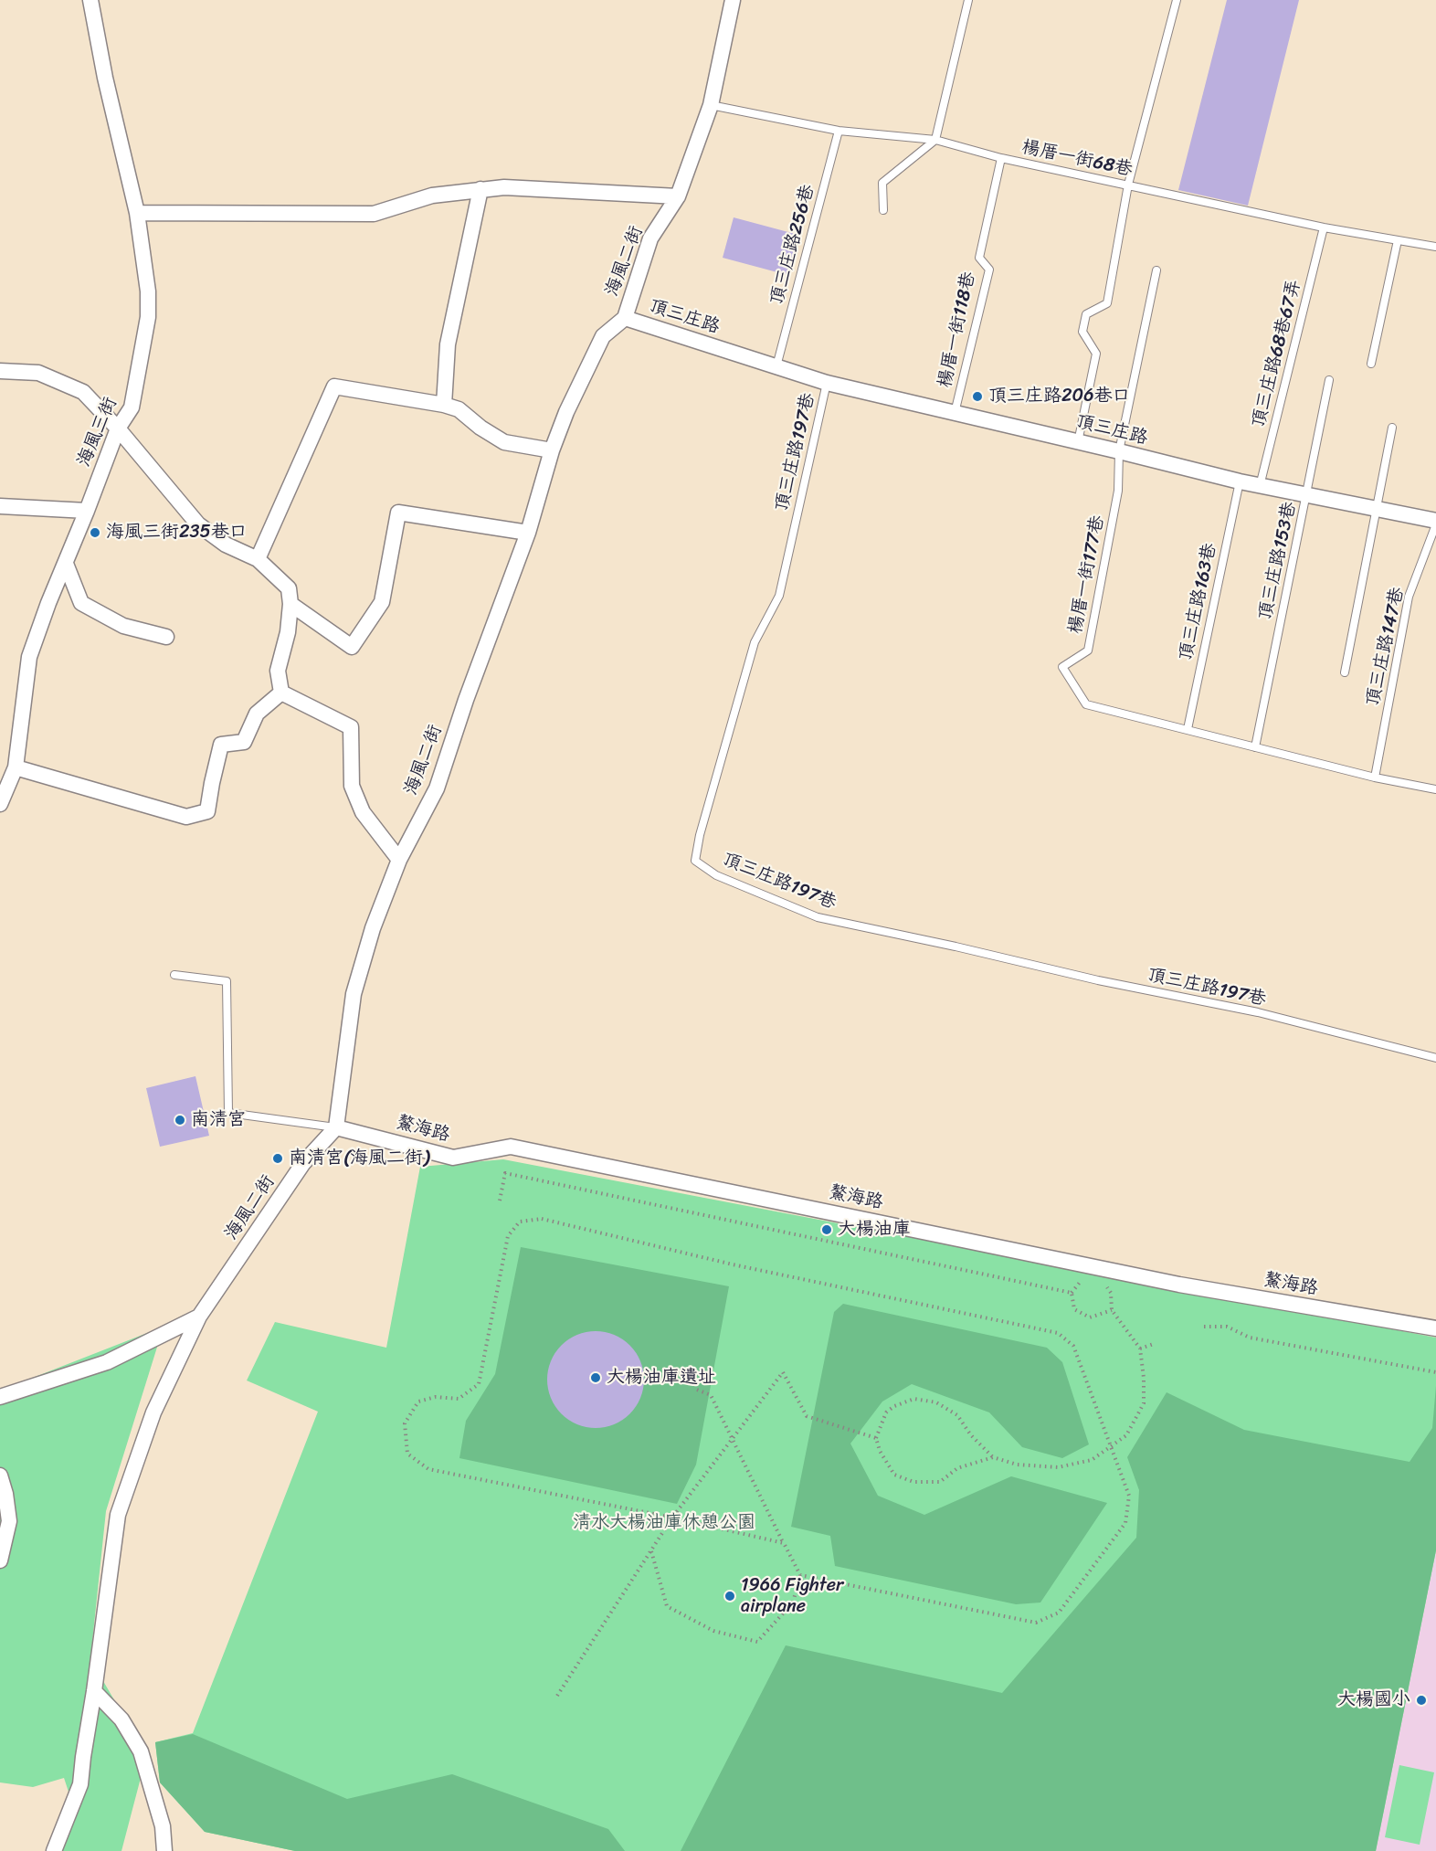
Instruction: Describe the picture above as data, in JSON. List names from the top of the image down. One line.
{"streets":{"street":["海風二街","頂三庄路","海風三街","鰲海路"],"lane":["楊厝一街68巷","頂三庄路256巷","楊厝一街118巷","頂三庄路68巷67弄","頂三庄路197巷","頂三庄路153巷","楊厝一街177巷","頂三庄路163巷","頂三庄路147巷"]},"crossings":[["楊厝一街68巷","頂三庄路256巷"],["楊厝一街68巷","海風二街"],["楊厝一街68巷","楊厝一街118巷"],["楊厝一街68巷","頂三庄路68巷67弄"],["頂三庄路256巷","頂三庄路"],["海風二街","頂三庄路"],["海風二街","鰲海路"],["頂三庄路","楊厝一街118巷"],["頂三庄路","頂三庄路68巷67弄"],["頂三庄路","頂三庄路197巷"],["頂三庄路","頂三庄路153巷"],["頂三庄路","楊厝一街177巷"],["頂三庄路","頂三庄路163巷"],["頂三庄路","頂三庄路147巷"],["頂三庄路153巷","楊厝一街177巷"],["楊厝一街177巷","頂三庄路163巷"],["楊厝一街177巷","頂三庄路147巷"]],"parks":["清水大楊油庫休憩公園"],"places":["頂三庄路206巷口","海風三街235巷口","南清宮","南清宮(海風二街)","大楊油庫","大楊油庫遺址","1966 Fighter airplane","大楊國小"]}
